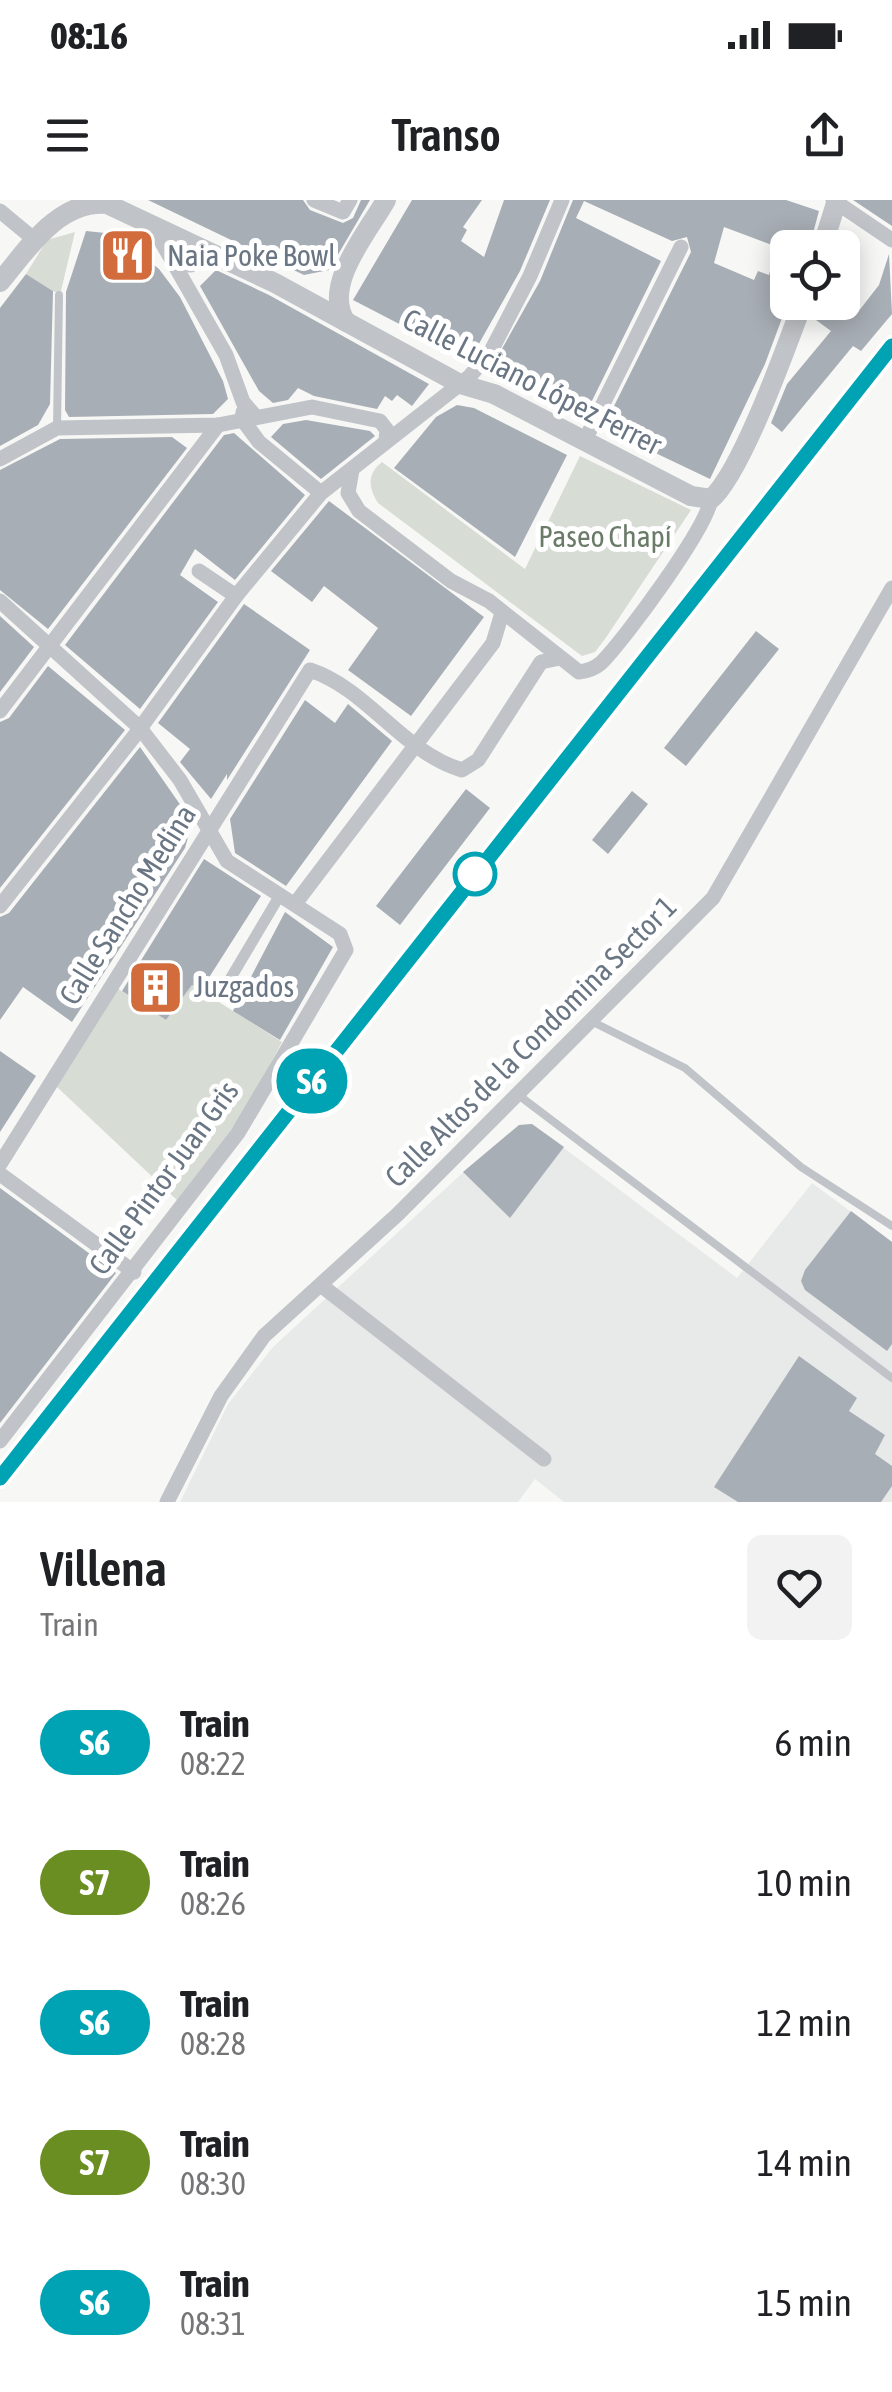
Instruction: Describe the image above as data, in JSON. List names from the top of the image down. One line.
{"streets":{"street":["Calle Luciano López Ferrer","Calle Sancho Medina","Calle Altos de la Condomina Sector 1","Calle Pintor Juan Gris"]},"parks":["Paseo Chapí"],"places":{"restaurant":["Naia Poke Bowl"],"building":["Juzgados"]},"page":{"status":"08:16","header":"Transo","on_map":"S6","heading":["Villena","Train"],"list":[{"mark":"S6","name":"Train","note":"08:22","value":"6 min"},{"mark":"S7","name":"Train","note":"08:26","value":"10 min"},{"mark":"S6","name":"Train","note":"08:28","value":"12 min"},{"mark":"S7","name":"Train","note":"08:30","value":"14 min"},{"mark":"S6","name":"Train","note":"08:31","value":"15 min"}]}}
